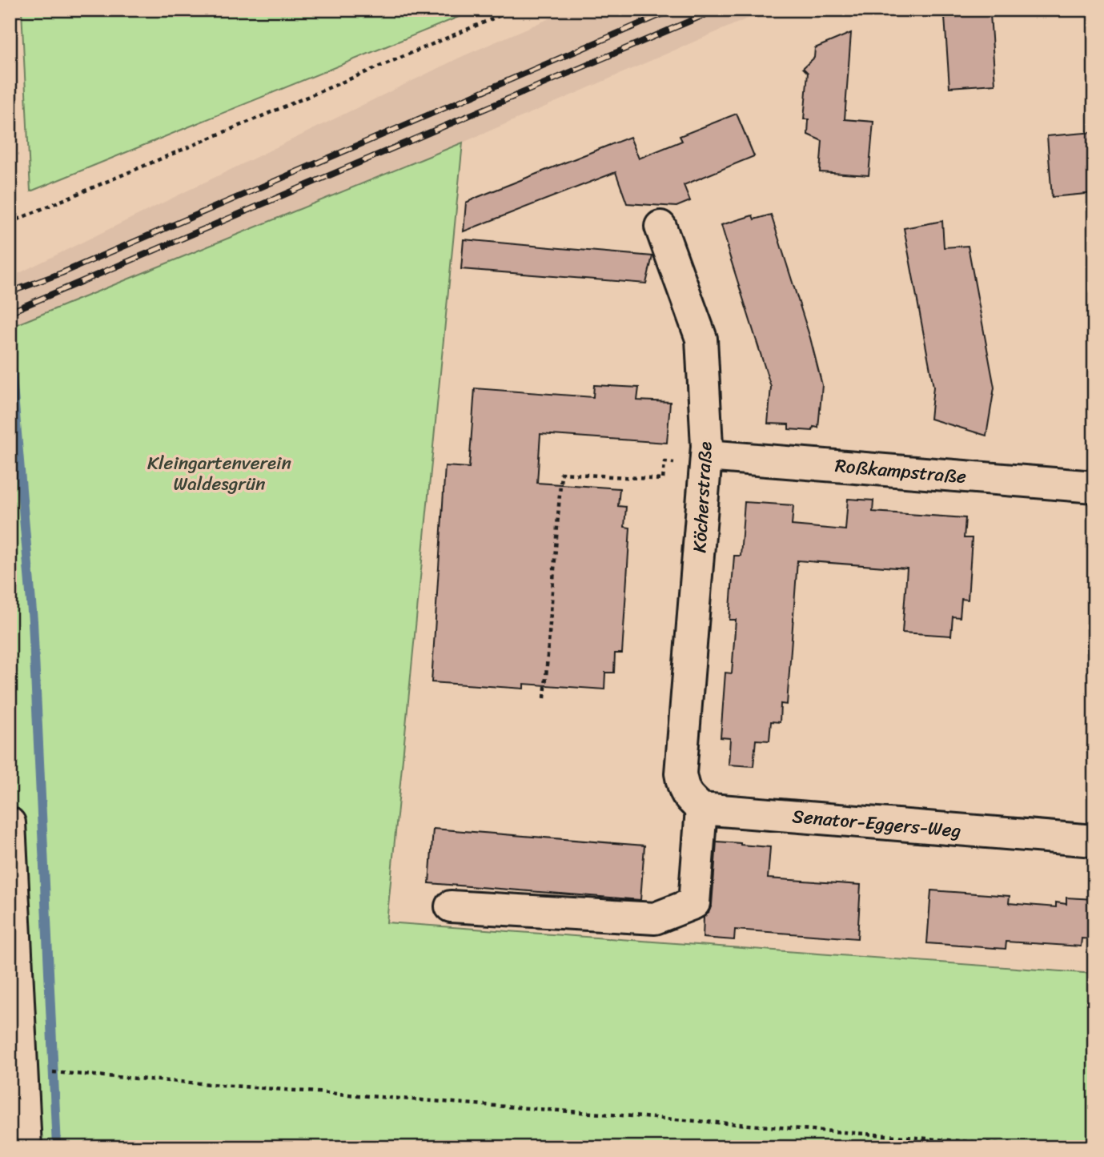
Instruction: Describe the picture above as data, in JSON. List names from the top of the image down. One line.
{"streets":{"street":["Roßkampstraße","Köcherstraße","Senator-Eggers-Weg"]},"crossings":[["Roßkampstraße","Köcherstraße"],["Köcherstraße","Senator-Eggers-Weg"]],"parks":["Kleingartenverein Waldesgrün"]}
